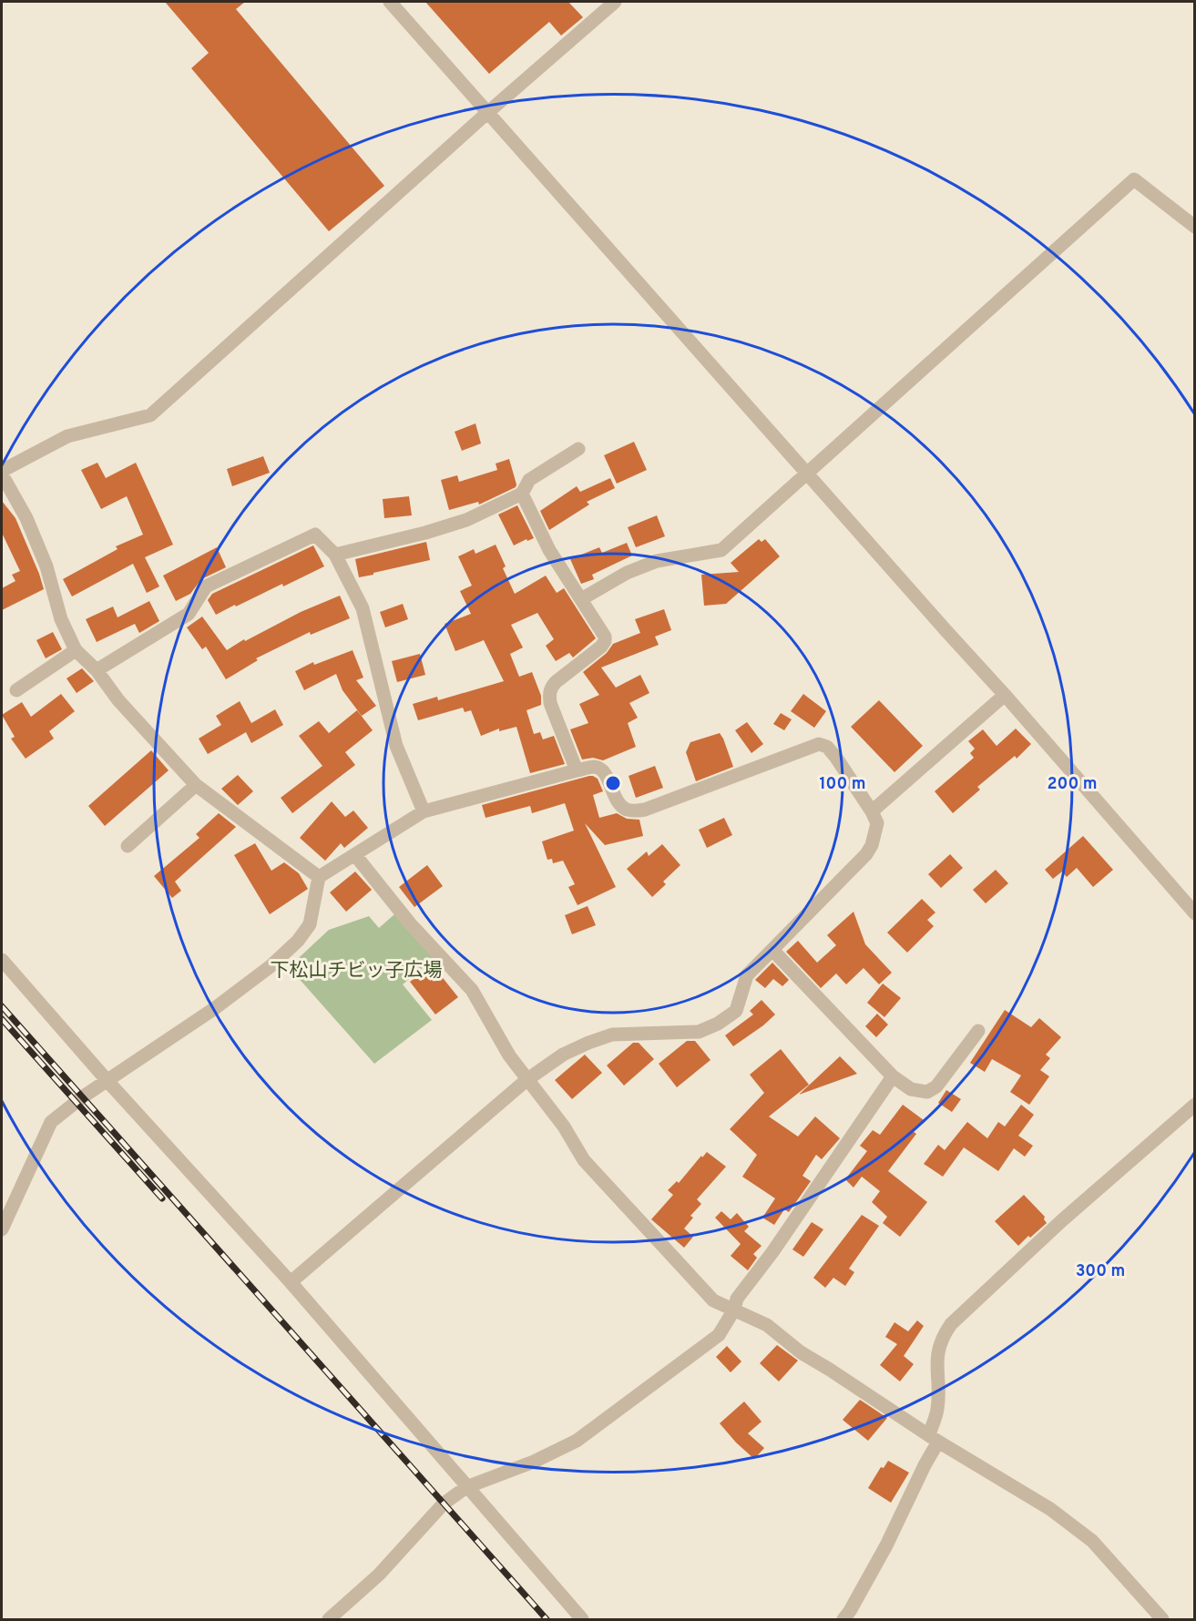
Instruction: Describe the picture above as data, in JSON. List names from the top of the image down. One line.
{"parks":["下松山チビッ子広場"],"rings":["100 m","200 m","300 m"]}
